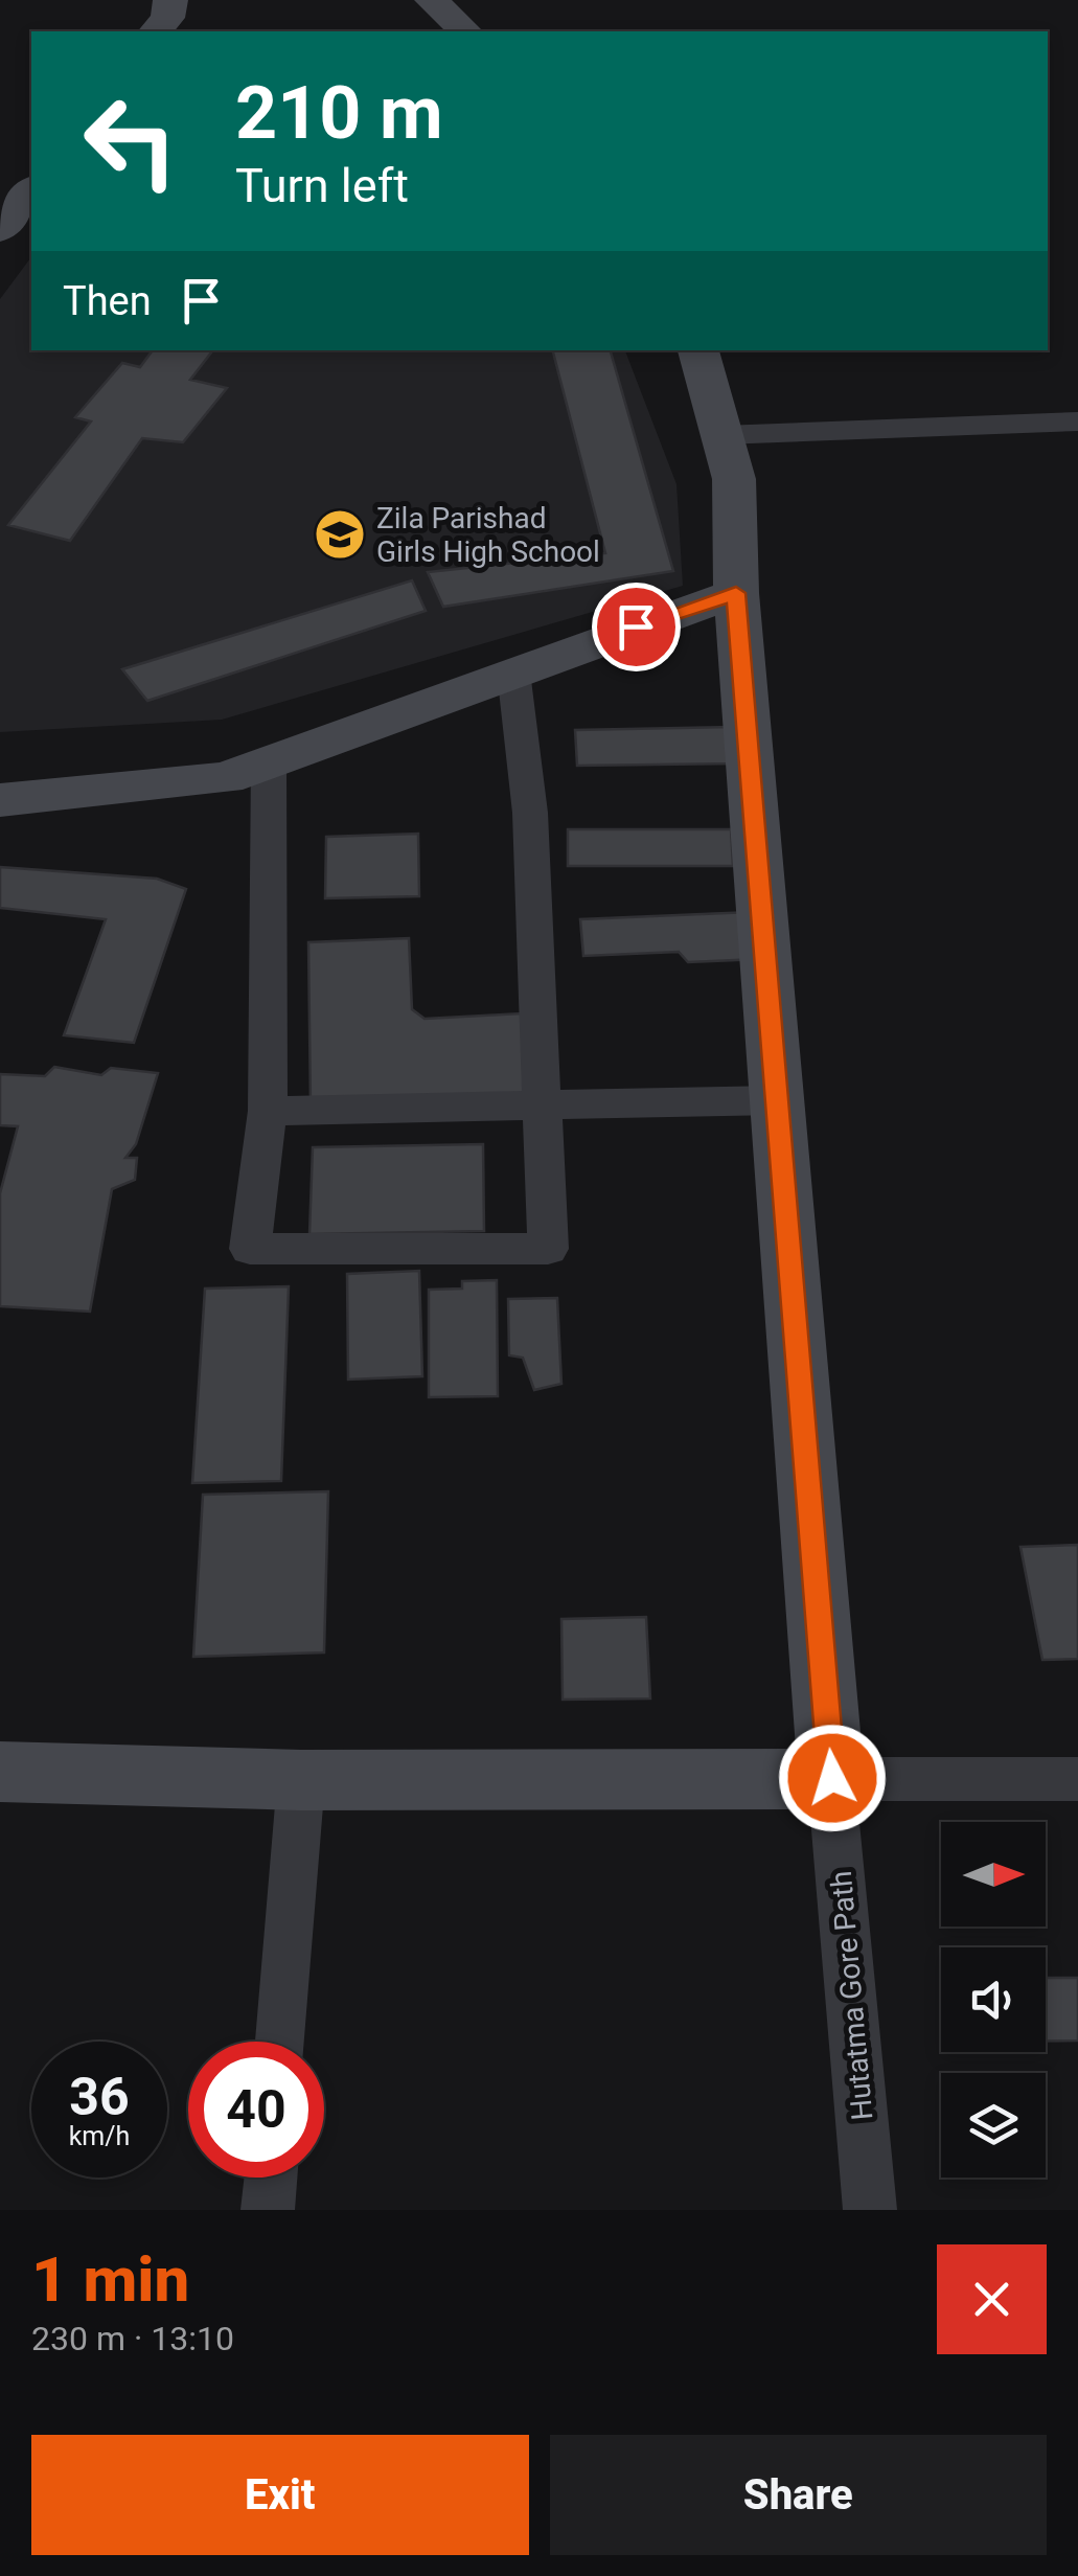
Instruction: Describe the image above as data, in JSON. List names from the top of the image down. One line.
{"streets":{"street":["Hutatma Gore Path"]},"places":{"school or university":["Zila Parishad Girls High School"]},"north":"right","page":{"turn":["210 m","Turn left"],"then":"Then","speed":"36 km/h","limit":"40","heading":["1 min","230 m · 13:10"],"buttons":["Exit","Share"]}}
